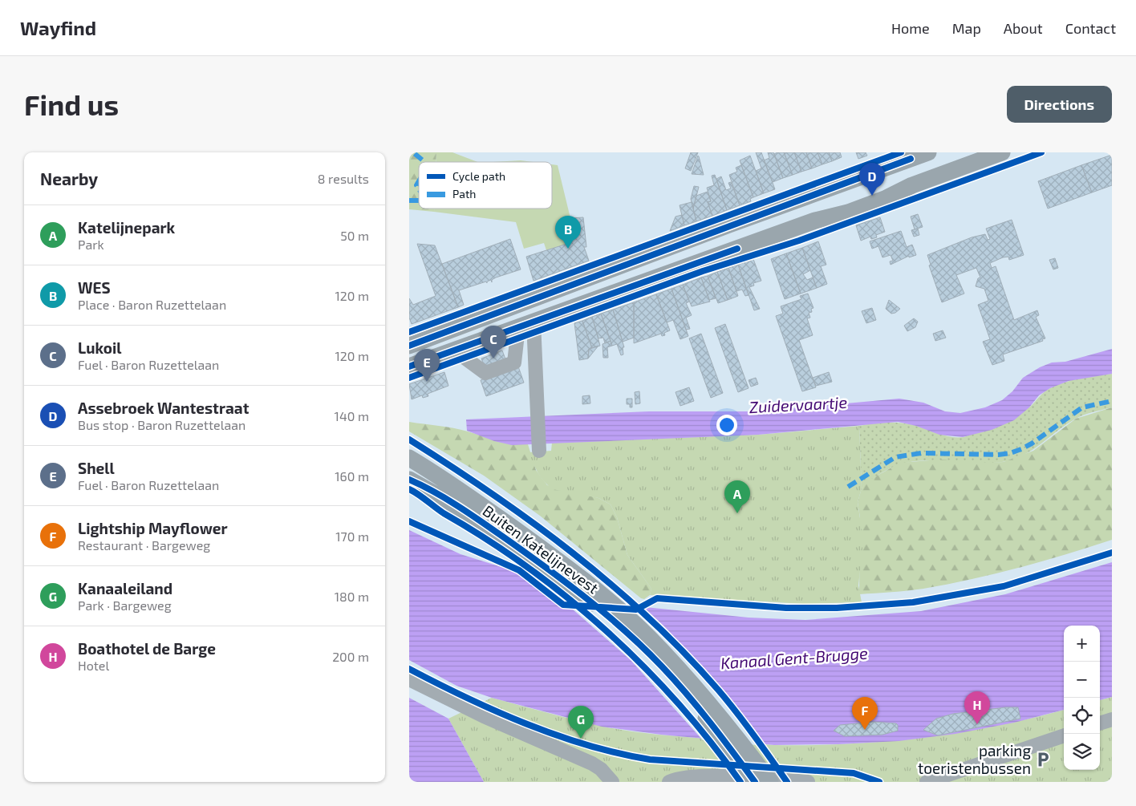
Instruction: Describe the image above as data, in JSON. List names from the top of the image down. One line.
{"streets":{"main road":["Buiten Katelijnevest"]},"water":["Zuidervaartje","Kanaal Gent-Brugge"],"places":{"parking":["parking toeristenbussen"]},"legend":["Cycle path","Path"],"page":{"header":"Wayfind","nav":["Home","Map","About","Contact"],"buttons":"Directions","title":"Find us","heading":["Nearby","8 results"],"pins":["D","B","C","E","A","H","F","G"],"list":[{"mark":"A","name":"Katelijnepark","note":"Park","value":"50 m"},{"mark":"B","name":"WES","note":"Place · Baron Ruzettelaan","value":"120 m"},{"mark":"C","name":"Lukoil","note":"Fuel · Baron Ruzettelaan","value":"120 m"},{"mark":"D","name":"Assebroek Wantestraat","note":"Bus stop · Baron Ruzettelaan","value":"140 m"},{"mark":"E","name":"Shell","note":"Fuel · Baron Ruzettelaan","value":"160 m"},{"mark":"F","name":"Lightship Mayflower","note":"Restaurant · Bargeweg","value":"170 m"},{"mark":"G","name":"Kanaaleiland","note":"Park · Bargeweg","value":"180 m"},{"mark":"H","name":"Boathotel de Barge","note":"Hotel","value":"200 m"}],"map_buttons":["+","−"]}}
